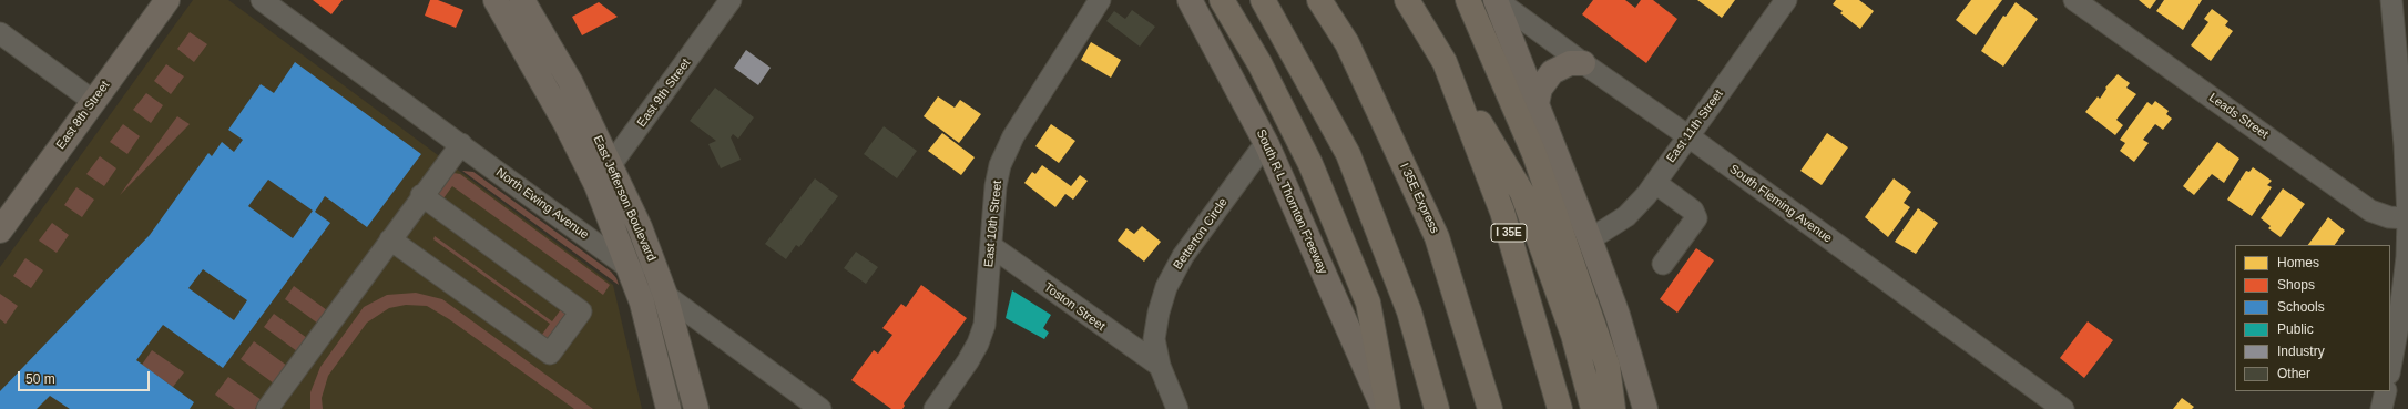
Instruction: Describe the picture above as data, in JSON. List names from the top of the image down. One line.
{"streets":{"highway":["I 35E Express","I 35E"],"main road":["East 8th Street","East Jefferson Boulevard","South R L Thornton Freeway"],"street":["East 9th Street","Leads Street","East 11th Street","North Ewing Avenue","South Fleming Avenue","East 10th Street","Betterton Circle","Toston Street"]},"crossings":[["East 9th Street","East Jefferson Boulevard"],["East 11th Street","South Fleming Avenue"],["East Jefferson Boulevard","North Ewing Avenue"],["South R L Thornton Freeway","Betterton Circle"],["East 10th Street","Toston Street"],["Betterton Circle","Toston Street"]],"legend":["Homes","Shops","Schools","Public","Industry","Other"],"scale_bar":"50 m"}
